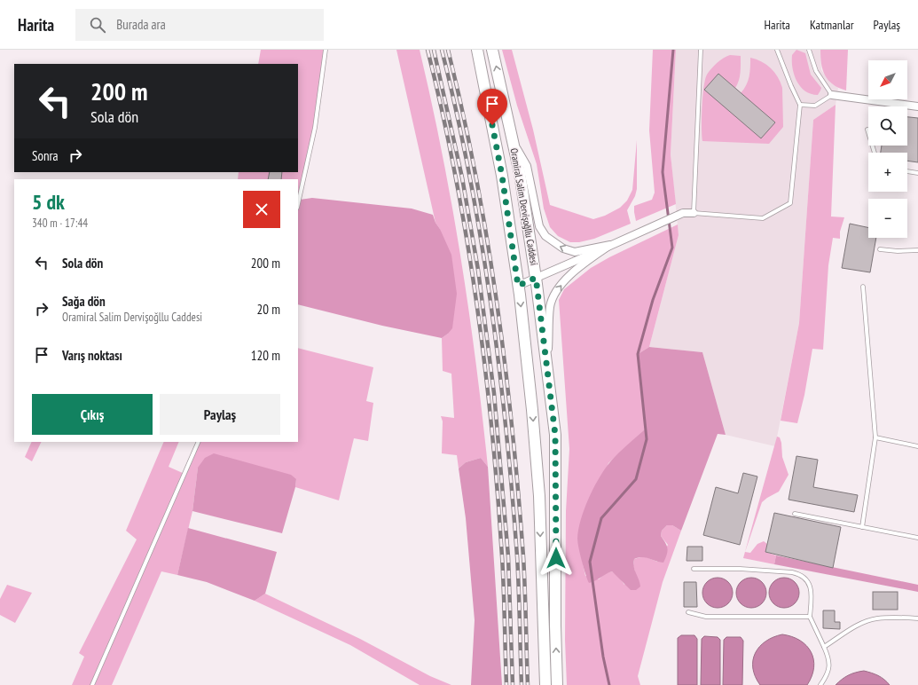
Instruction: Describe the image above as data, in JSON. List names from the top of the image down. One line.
{"streets":{"main road":["Oramiral Salim Dervişoğllu Caddesi"]},"north":"bottom left","page":{"header":"Harita","search":"Burada ara","nav":["Harita","Katmanlar","Paylaş"],"map_buttons":["+","−"],"turn":["200 m","Sola dön"],"then":"Sonra","heading":["5 dk","340 m · 17:44"],"list":[{"name":"Sola dön","value":"200 m"},{"name":"Sağa dön","note":"Oramiral Salim Dervişoğllu Caddesi","value":"20 m"},{"name":"Varış noktası","value":"120 m"}],"buttons":["Çıkış","Paylaş"]}}
